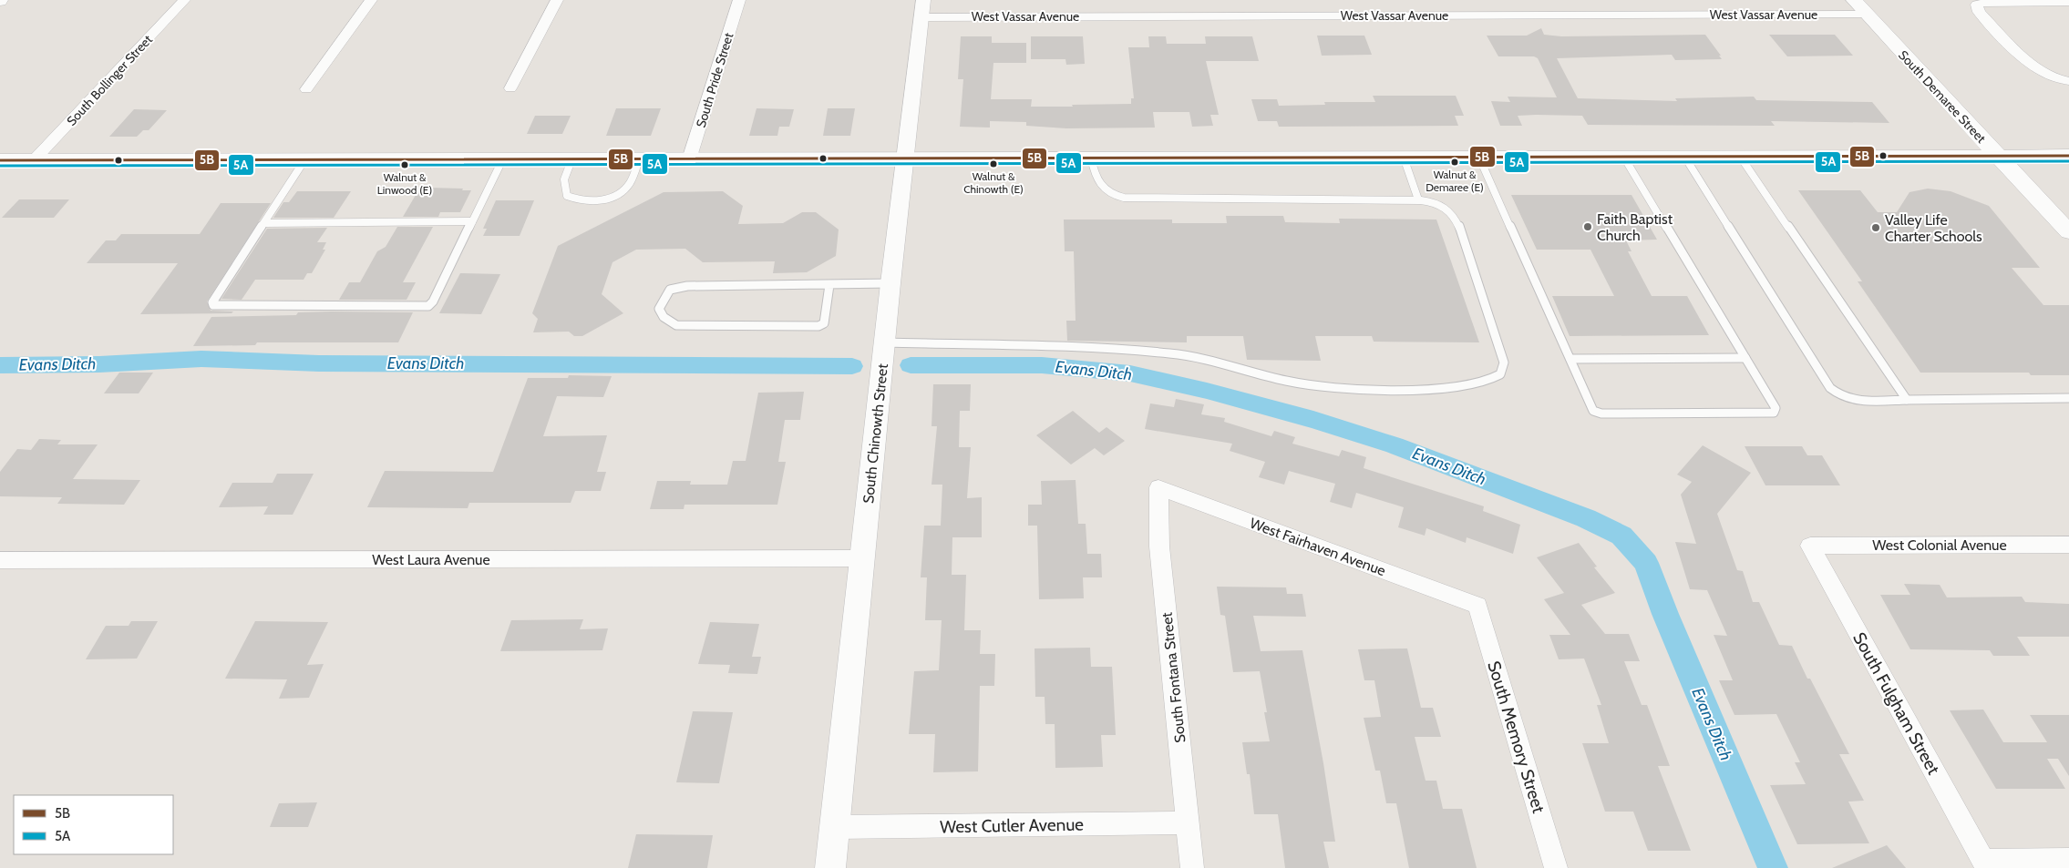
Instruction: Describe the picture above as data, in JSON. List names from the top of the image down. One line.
{"streets":{"main road":["South Demaree Street"],"street":["West Vassar Avenue","South Bollinger Street","South Pride Street","South Chinowth Street","West Colonial Avenue","West Fairhaven Avenue","West Laura Avenue","South Fontana Street","South Fulgham Street","South Memory Street","West Cutler Avenue"]},"crossings":[["West Vassar Avenue","South Demaree Street"],["West Vassar Avenue","South Chinowth Street"],["South Chinowth Street","West Laura Avenue"],["South Chinowth Street","West Cutler Avenue"],["West Colonial Avenue","South Fulgham Street"],["West Fairhaven Avenue","South Fontana Street"],["West Fairhaven Avenue","South Memory Street"],["South Fontana Street","West Cutler Avenue"]],"water":["Evans Ditch"],"places":["Walnut & Demaree (E)","Walnut & Chinowth (E)","Walnut & Linwood (E)","Faith Baptist Church","Valley Life Charter Schools"],"lines":["transit line 5B","transit line 5A"],"legend":["5B","5A"]}
